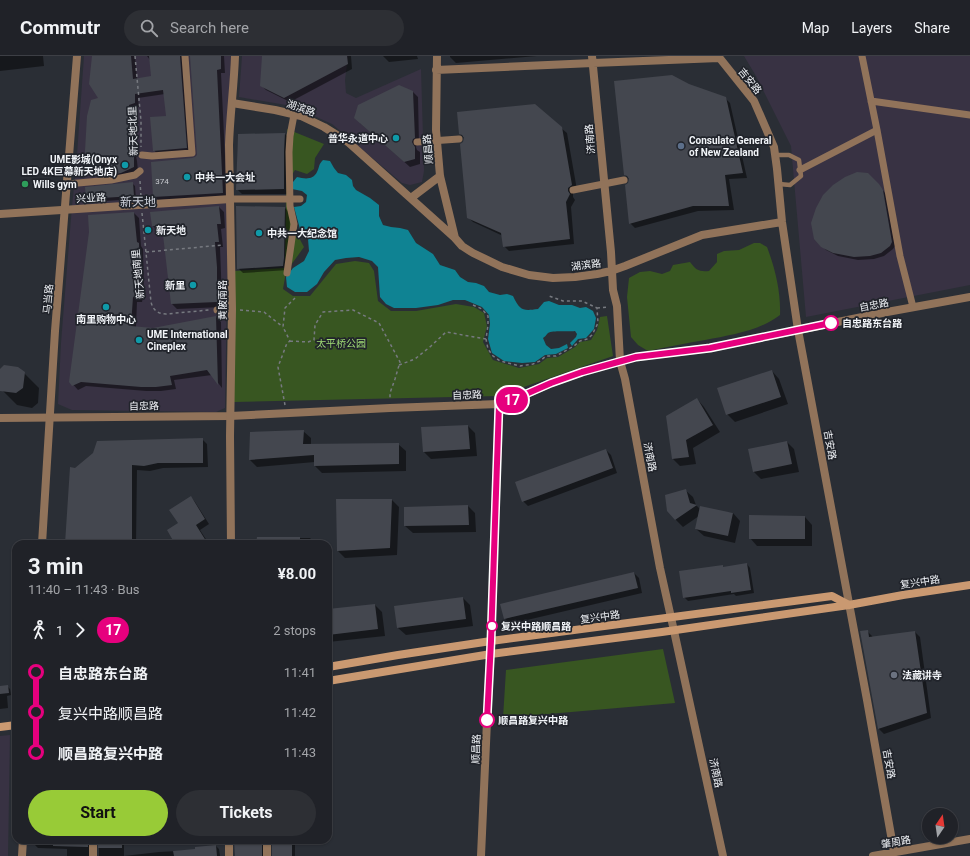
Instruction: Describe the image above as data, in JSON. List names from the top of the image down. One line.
{"streets":{"main road":["复兴中路"],"street":["吉安路","湖滨路","济南路","顺昌路","兴业路","马当路","黄陂南路","自忠路","肇周路"],"path":["新天地北里","新天地南里"]},"crossings":[["吉安路","湖滨路"],["吉安路","自忠路"],["吉安路","复兴中路"],["吉安路","肇周路"],["湖滨路","济南路"],["湖滨路","顺昌路"],["湖滨路","黄陂南路"],["济南路","自忠路"],["济南路","复兴中路"],["顺昌路","自忠路"],["顺昌路","复兴中路"],["兴业路","新天地南里"],["兴业路","马当路"],["兴业路","黄陂南路"],["马当路","自忠路"],["黄陂南路","自忠路"]],"districts":["新天地"],"parks":["太平桥公园"],"places":["普华永道中心","Consulate General of New Zealand","UME影城(Onyx LED 4K巨幕新天地店)","中共一大会址","Wills gym","新天地","中共一大纪念馆","新里","南里购物中心","自忠路东台路","UME International Cineplex","复兴中路顺昌路","法藏讲寺","顺昌路复兴中路"],"lines":["bus line 17"],"house_numbers":["374"],"north":"top","page":{"header":"Commutr","search":"Search here","nav":["Map","Layers","Share"],"on_map":"17","heading":["3 min","11:40 – 11:43 · Bus","¥8.00"],"legs":["1","17","2 stops"],"list":[{"name":"自忠路东台路","value":"11:41"},{"name":"复兴中路顺昌路","value":"11:42"},{"name":"顺昌路复兴中路","value":"11:43"}],"buttons":["Start","Tickets"]}}
